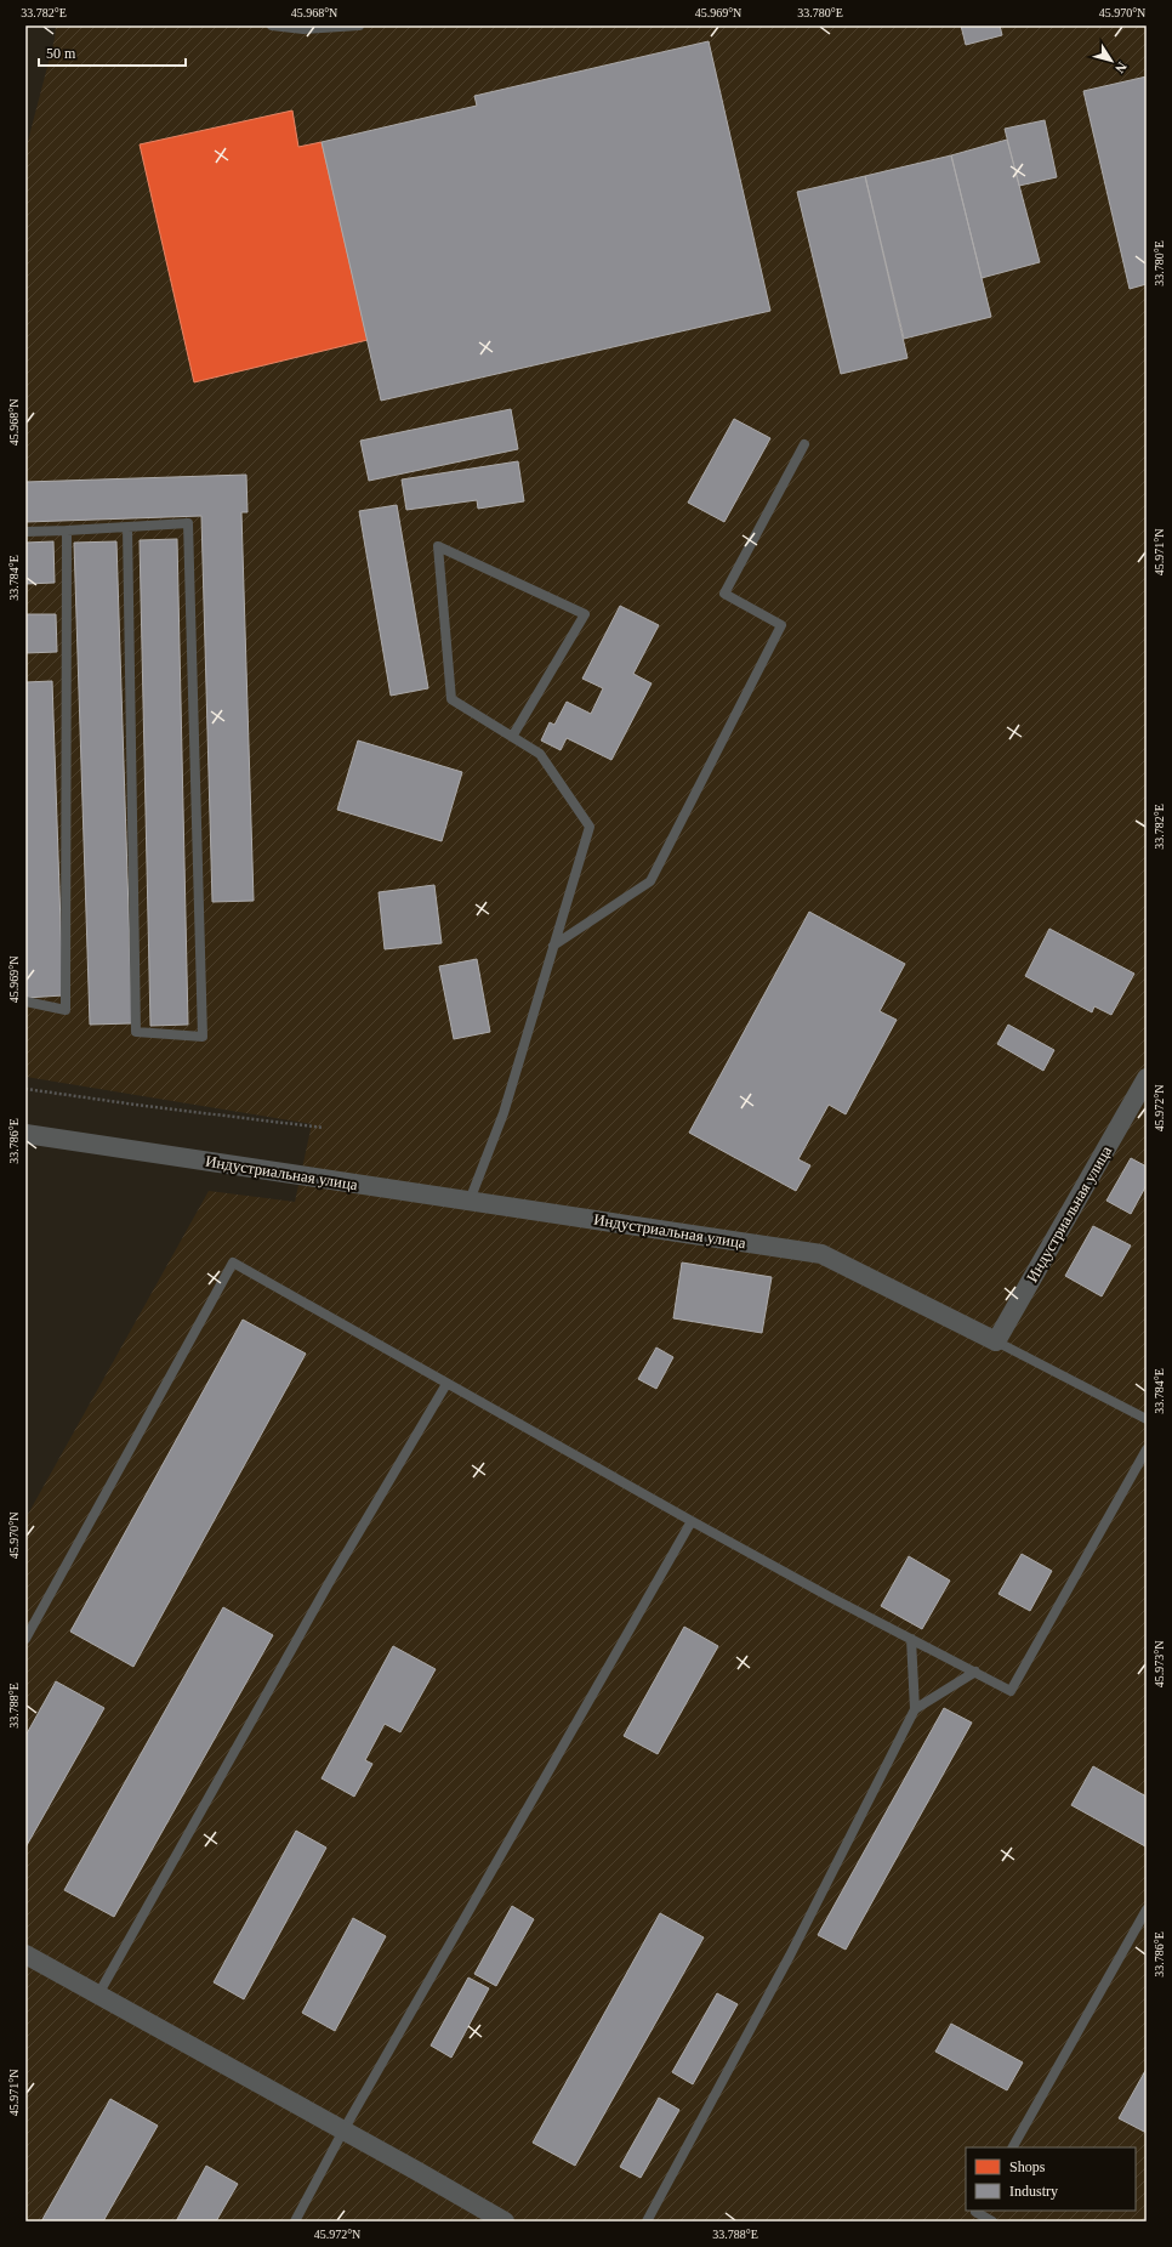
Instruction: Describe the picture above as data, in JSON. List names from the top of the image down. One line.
{"streets":{"street":["Индустриальная улица"]},"legend":["Shops","Industry"],"scale_bar":"50 m","north":"bottom right","coordinates":["33.782°E","45.968°N","45.969°N","33.780°E","45.970°N","45.971°N","33.784°E","45.972°N","33.786°E","45.973°N","33.788°E"]}
